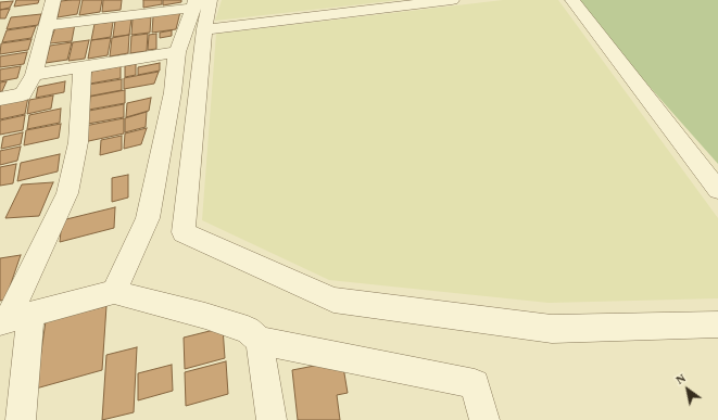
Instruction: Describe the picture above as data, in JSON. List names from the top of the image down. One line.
{"north":"top left"}
